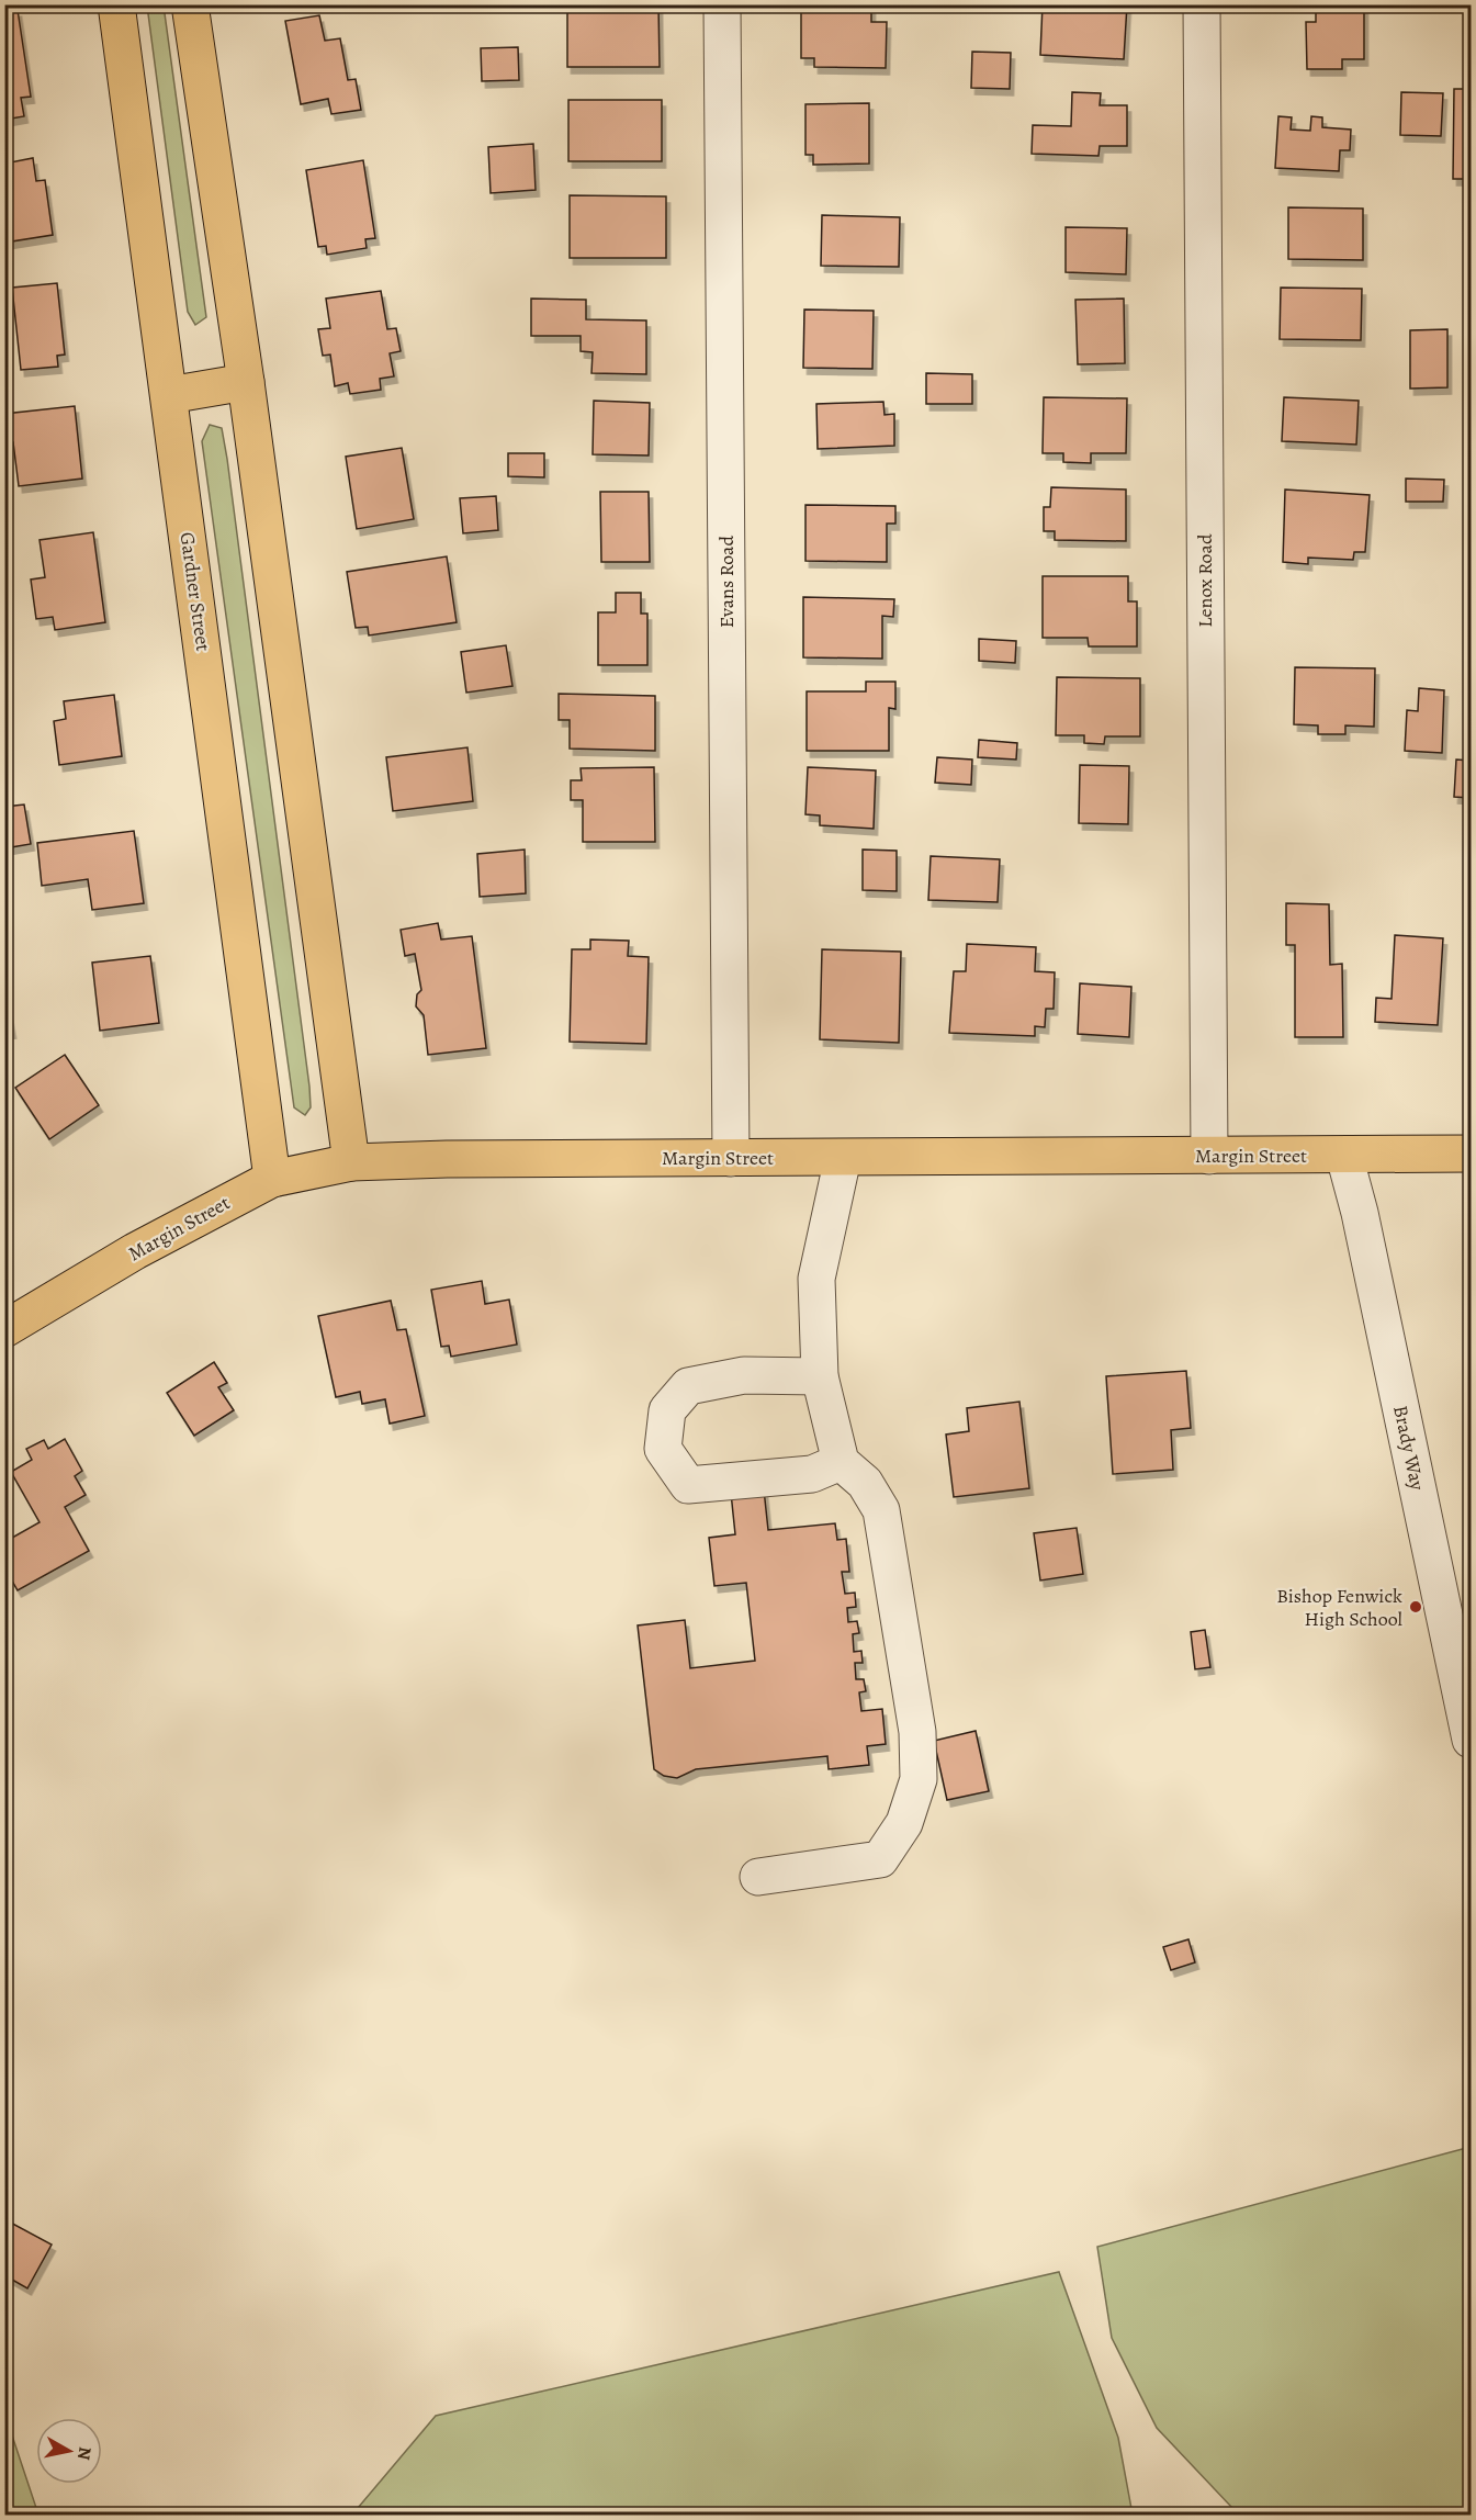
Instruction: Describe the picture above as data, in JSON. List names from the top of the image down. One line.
{"streets":{"main road":["Gardner Street","Margin Street"],"street":["Lenox Road","Evans Road","Brady Way"]},"crossings":[["Lenox Road","Margin Street"],["Evans Road","Margin Street"],["Gardner Street","Margin Street"],["Margin Street","Brady Way"]],"places":["Bishop Fenwick High School"],"north":"right"}
